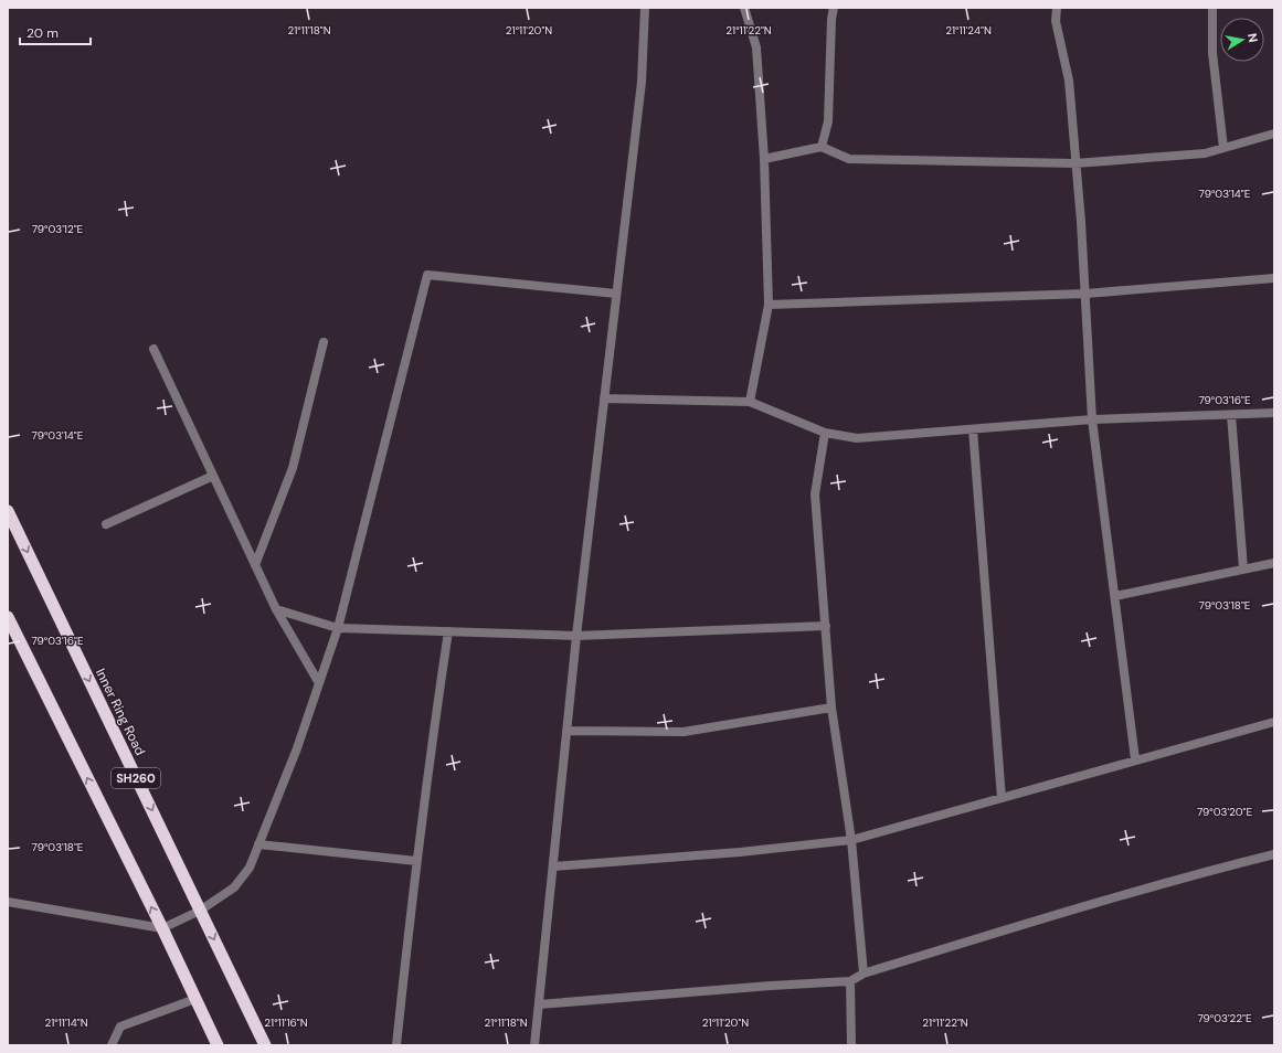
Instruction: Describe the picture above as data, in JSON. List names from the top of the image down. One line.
{"streets":{"highway":["Inner Ring Road","SH260"]},"scale_bar":"20 m","north":"right","coordinates":["21°11'18\"N","21°11'20\"N","21°11'22\"N","21°11'24\"N","79°03'14\"E","79°03'12\"E","79°03'16\"E","79°03'18\"E","79°03'20\"E","79°03'22\"E","21°11'14\"N","21°11'16\"N"]}
